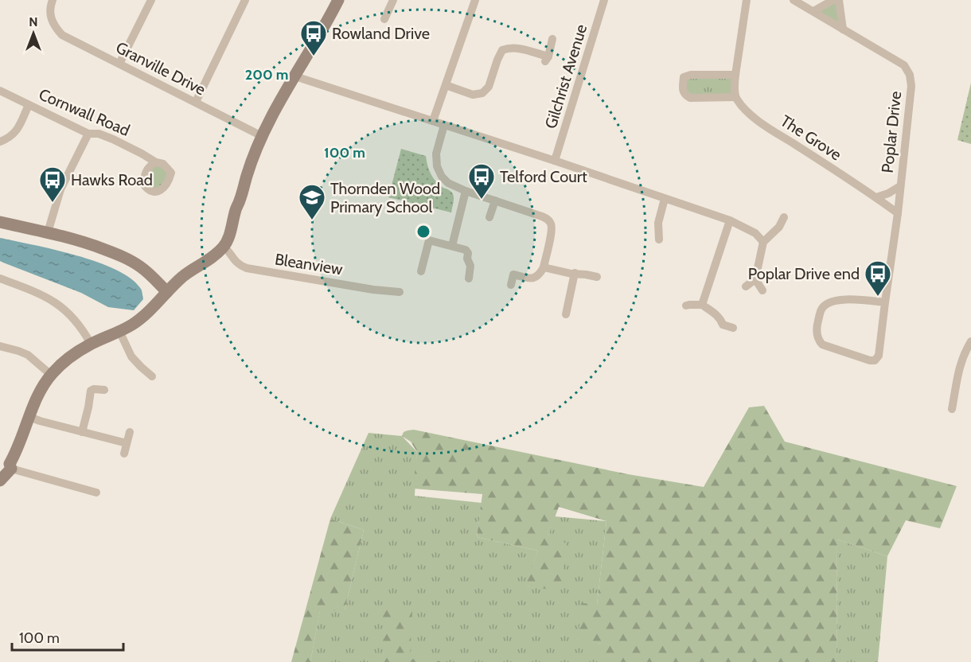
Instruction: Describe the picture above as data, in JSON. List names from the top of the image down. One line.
{"streets":{"street":["Granville Drive","Gilchrist Avenue","Cornwall Road","Poplar Drive","The Grove","Bleanview"]},"crossings":[["Poplar Drive","The Grove"]],"places":{"bus stop":["Rowland Drive","Telford Court","Hawks Road","Poplar Drive end"],"school or university":["Thornden Wood Primary School"]},"scale_bar":"100 m","north":"top","rings":["200 m","100 m"]}
